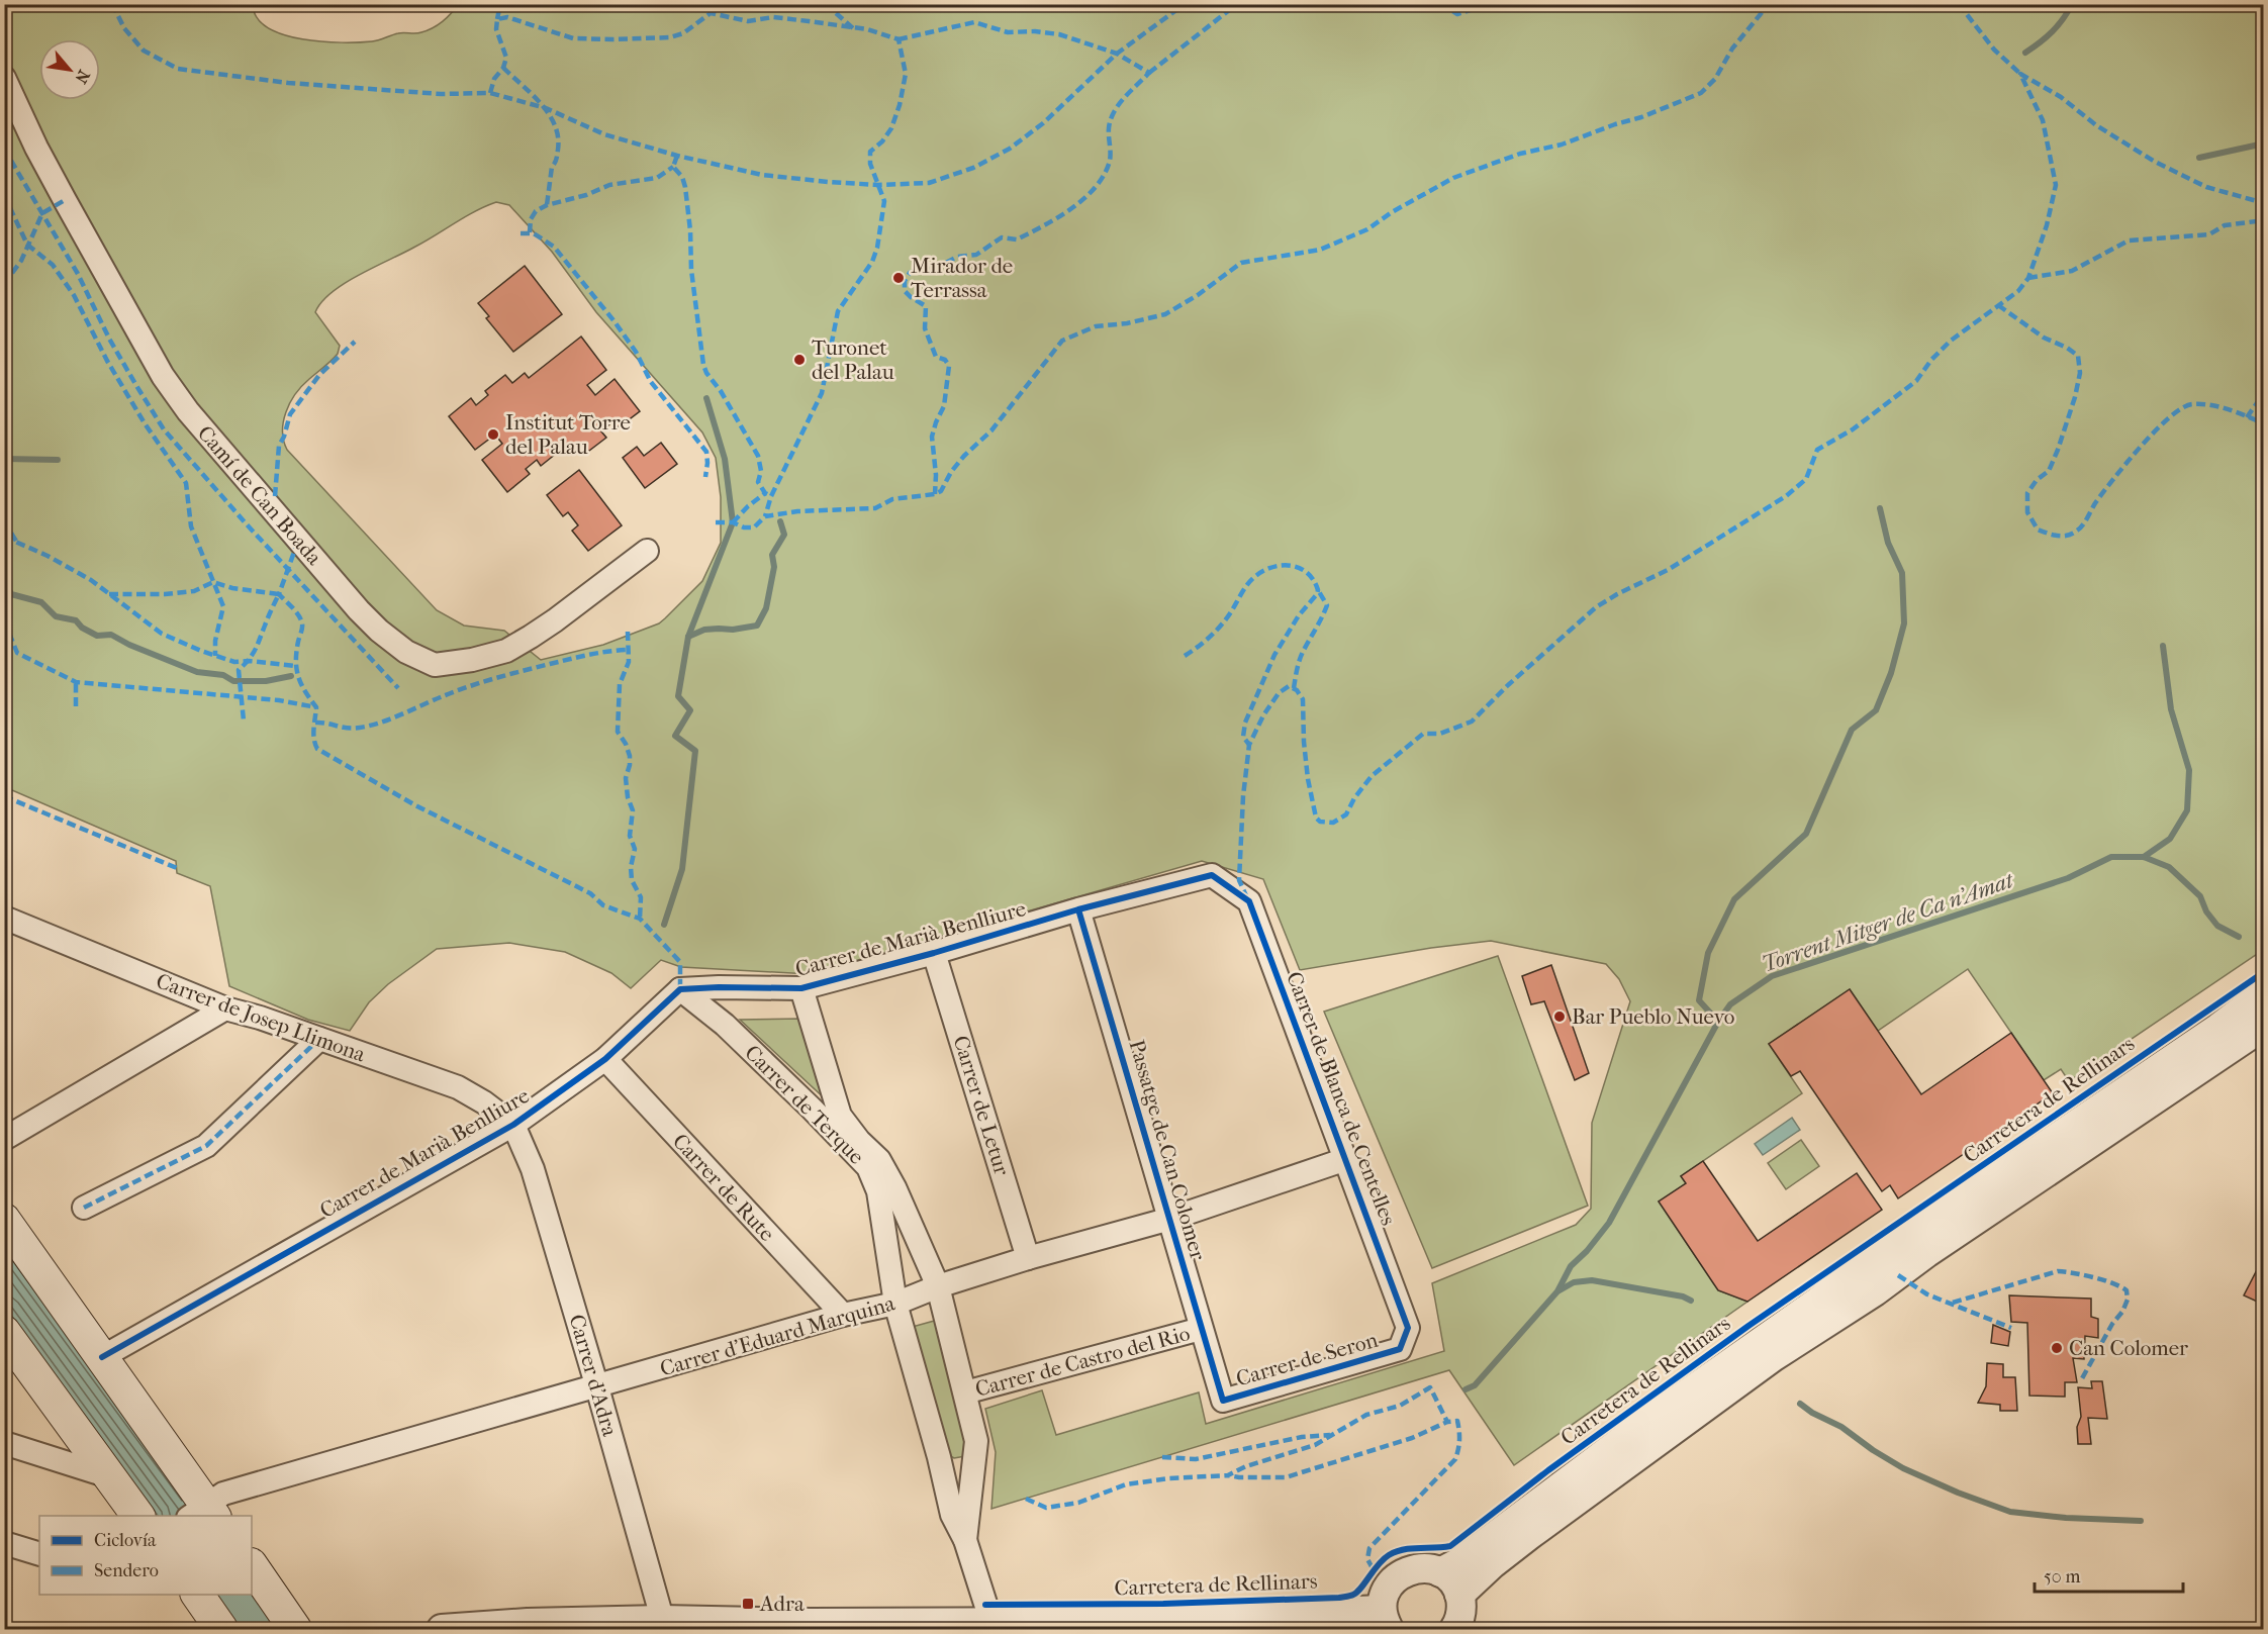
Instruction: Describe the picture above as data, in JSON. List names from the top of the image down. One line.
{"streets":{"street":["Camí de Can Boada","Carrer de Marià Benlliure","Carrer de Josep Llimona","Carrer de Blanca de Centelles","Carretera de Rellinars","Carrer de Terque","Carrer de Letur","Passatge de Can Colomer","Carrer de Rute","Carrer d'Eduard Marquina","Carrer de Seron","Carrer de Castro del Rio","Carrer d'Adra"]},"crossings":[["Carrer de Marià Benlliure","Carrer de Josep Llimona"],["Carrer de Marià Benlliure","Carrer de Blanca de Centelles"],["Carrer de Marià Benlliure","Carrer de Terque"],["Carrer de Marià Benlliure","Carrer de Letur"],["Carrer de Marià Benlliure","Passatge de Can Colomer"],["Carrer de Marià Benlliure","Carrer de Rute"],["Carrer de Marià Benlliure","Carrer d'Adra"],["Carrer de Josep Llimona","Carrer d'Adra"],["Carrer de Blanca de Centelles","Carrer d'Eduard Marquina"],["Carrer de Blanca de Centelles","Carrer de Seron"],["Carretera de Rellinars","Carrer de Terque"],["Carretera de Rellinars","Carrer d'Adra"],["Carrer de Terque","Carrer d'Eduard Marquina"],["Carrer de Terque","Carrer de Castro del Rio"],["Carrer de Letur","Carrer d'Eduard Marquina"],["Passatge de Can Colomer","Carrer d'Eduard Marquina"],["Passatge de Can Colomer","Carrer de Seron"],["Passatge de Can Colomer","Carrer de Castro del Rio"],["Carrer de Rute","Carrer d'Eduard Marquina"],["Carrer d'Eduard Marquina","Carrer d'Adra"]],"water":["Torrent Mitger de Ca n'Amat"],"places":{"other":["Mirador de Terrassa","Turonet del Palau","Institut Torre del Palau","Bar Pueblo Nuevo","Can Colomer"],"transit":["Adra"]},"legend":["Ciclovía","Sendero"],"scale_bar":"50 m","north":"bottom right"}
